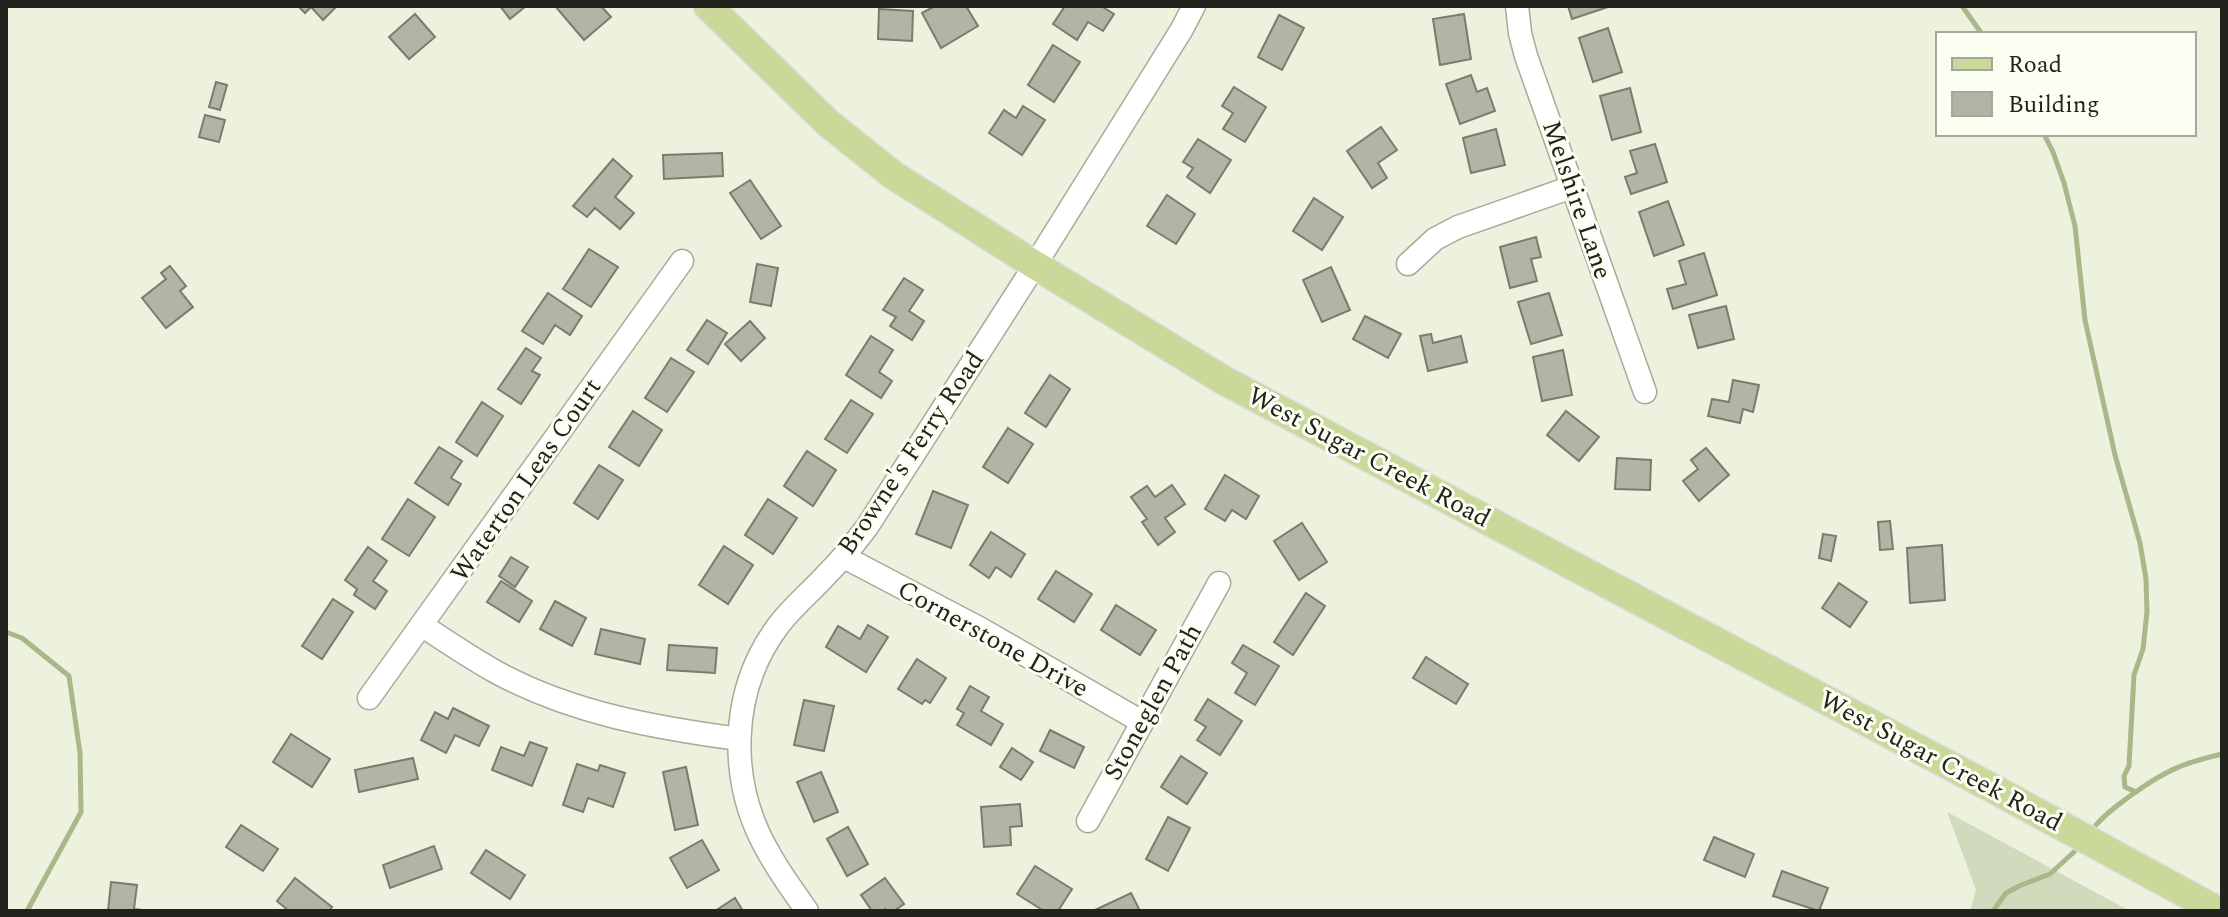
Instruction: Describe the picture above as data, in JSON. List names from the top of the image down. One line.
{"streets":{"main road":["West Sugar Creek Road"],"street":["Melshire Lane","Browne's Ferry Road","Waterton Leas Court","Cornerstone Drive","Stoneglen Path"]},"crossings":[["Browne's Ferry Road","West Sugar Creek Road"],["Browne's Ferry Road","Cornerstone Drive"],["Cornerstone Drive","Stoneglen Path"]],"legend":["Road","Building"]}
